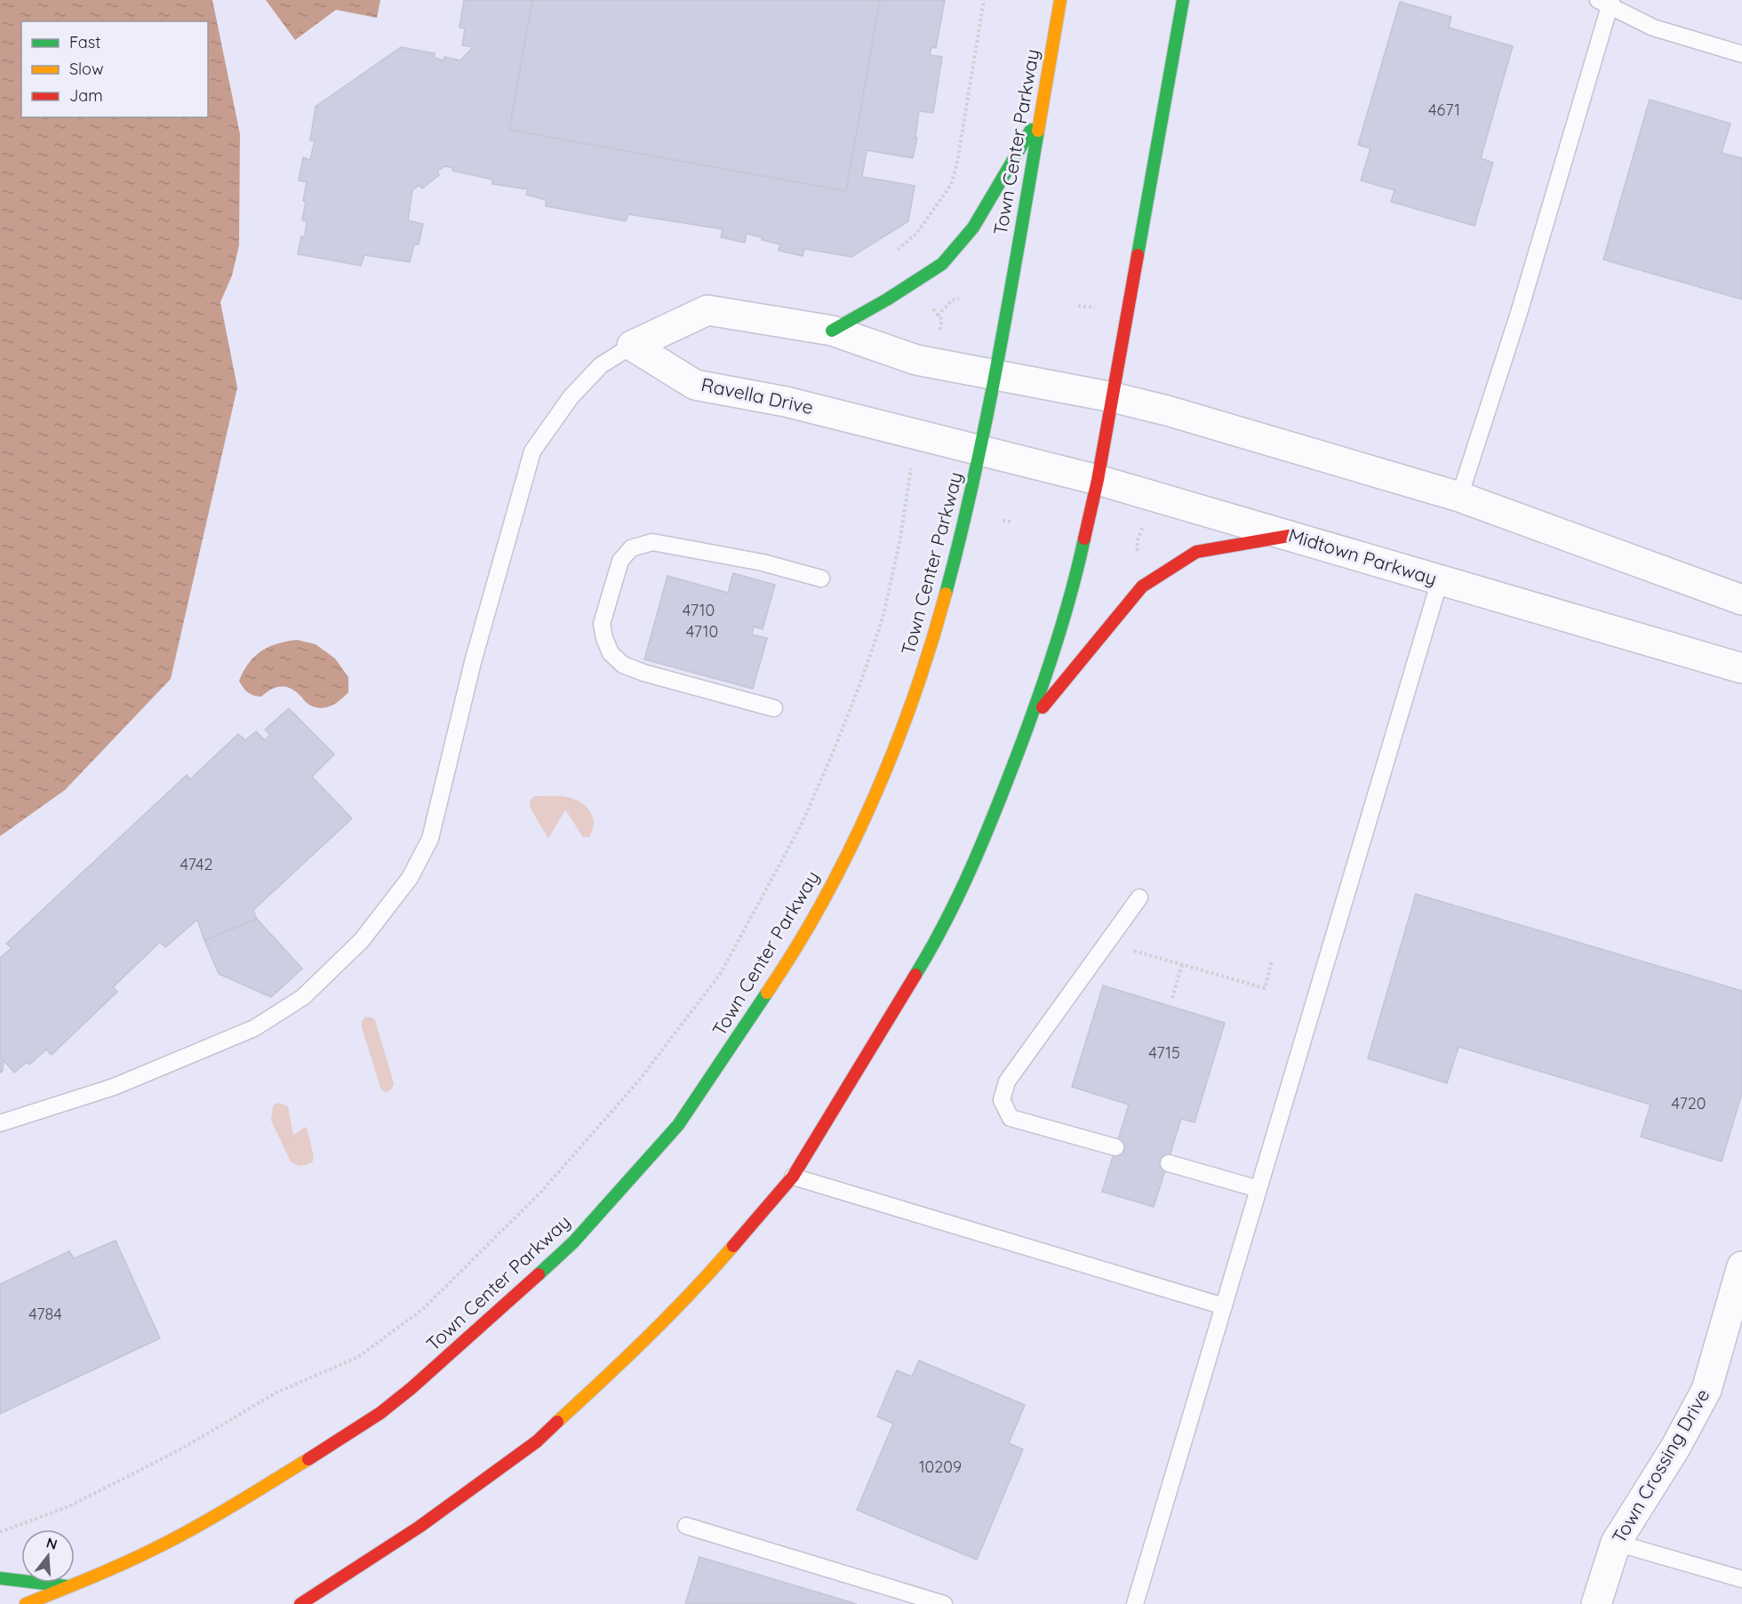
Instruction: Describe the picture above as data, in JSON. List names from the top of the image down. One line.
{"streets":{"main road":["Town Center Parkway"],"street":["Ravella Drive","Midtown Parkway","Town Crossing Drive"]},"crossings":[["Town Center Parkway","Ravella Drive"],["Town Center Parkway","Midtown Parkway"],["Ravella Drive","Midtown Parkway"]],"house_numbers":["4671","4710","4710","4742","4715","4720","4784","10209"],"legend":["Fast","Slow","Jam"],"north":"top"}
